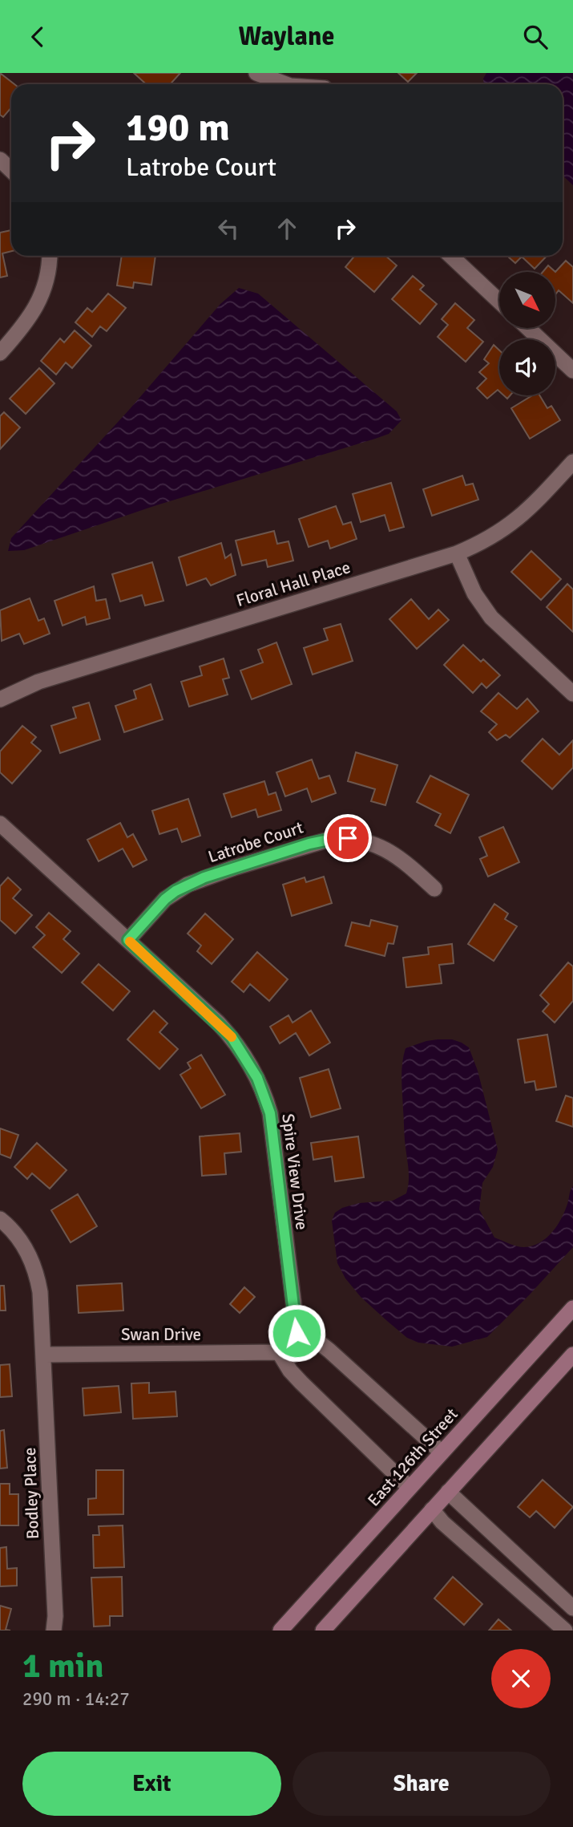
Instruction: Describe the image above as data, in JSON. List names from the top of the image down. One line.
{"streets":{"main road":["East 126th Street"],"street":["Floral Hall Place","Latrobe Court","Spire View Drive","Swan Drive","Bodley Place"]},"crossings":[["Latrobe Court","Spire View Drive"],["Swan Drive","Bodley Place"]],"north":"bottom right","page":{"header":"Waylane","turn":["190 m","Latrobe Court"],"heading":["1 min","290 m · 14:27"],"buttons":["Exit","Share"]}}
